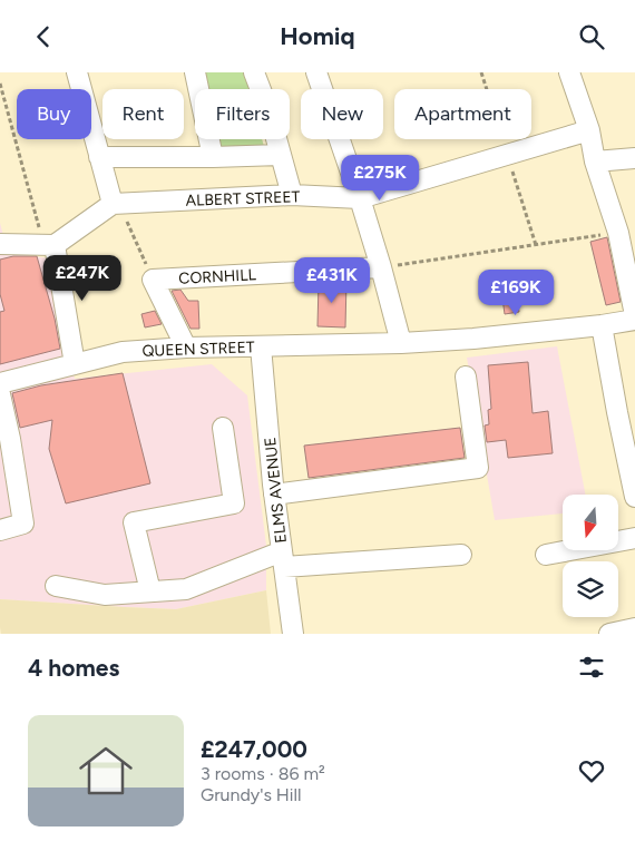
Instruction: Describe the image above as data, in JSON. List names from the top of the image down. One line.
{"streets":{"street":["ALBERT STREET","CORNHILL","QUEEN STREET","ELMS AVENUE"]},"crossings":[["QUEEN STREET","ELMS AVENUE"]],"north":"bottom","page":{"header":"Homiq","chip":["Buy","Rent","Filters","New","Apartment"],"price":["£275K","£247K","£431K","£169K"],"heading":"4 homes","list":[{"name":"£247,000","note":"3 rooms · 86 m² · Grundy's Hill"}]}}
